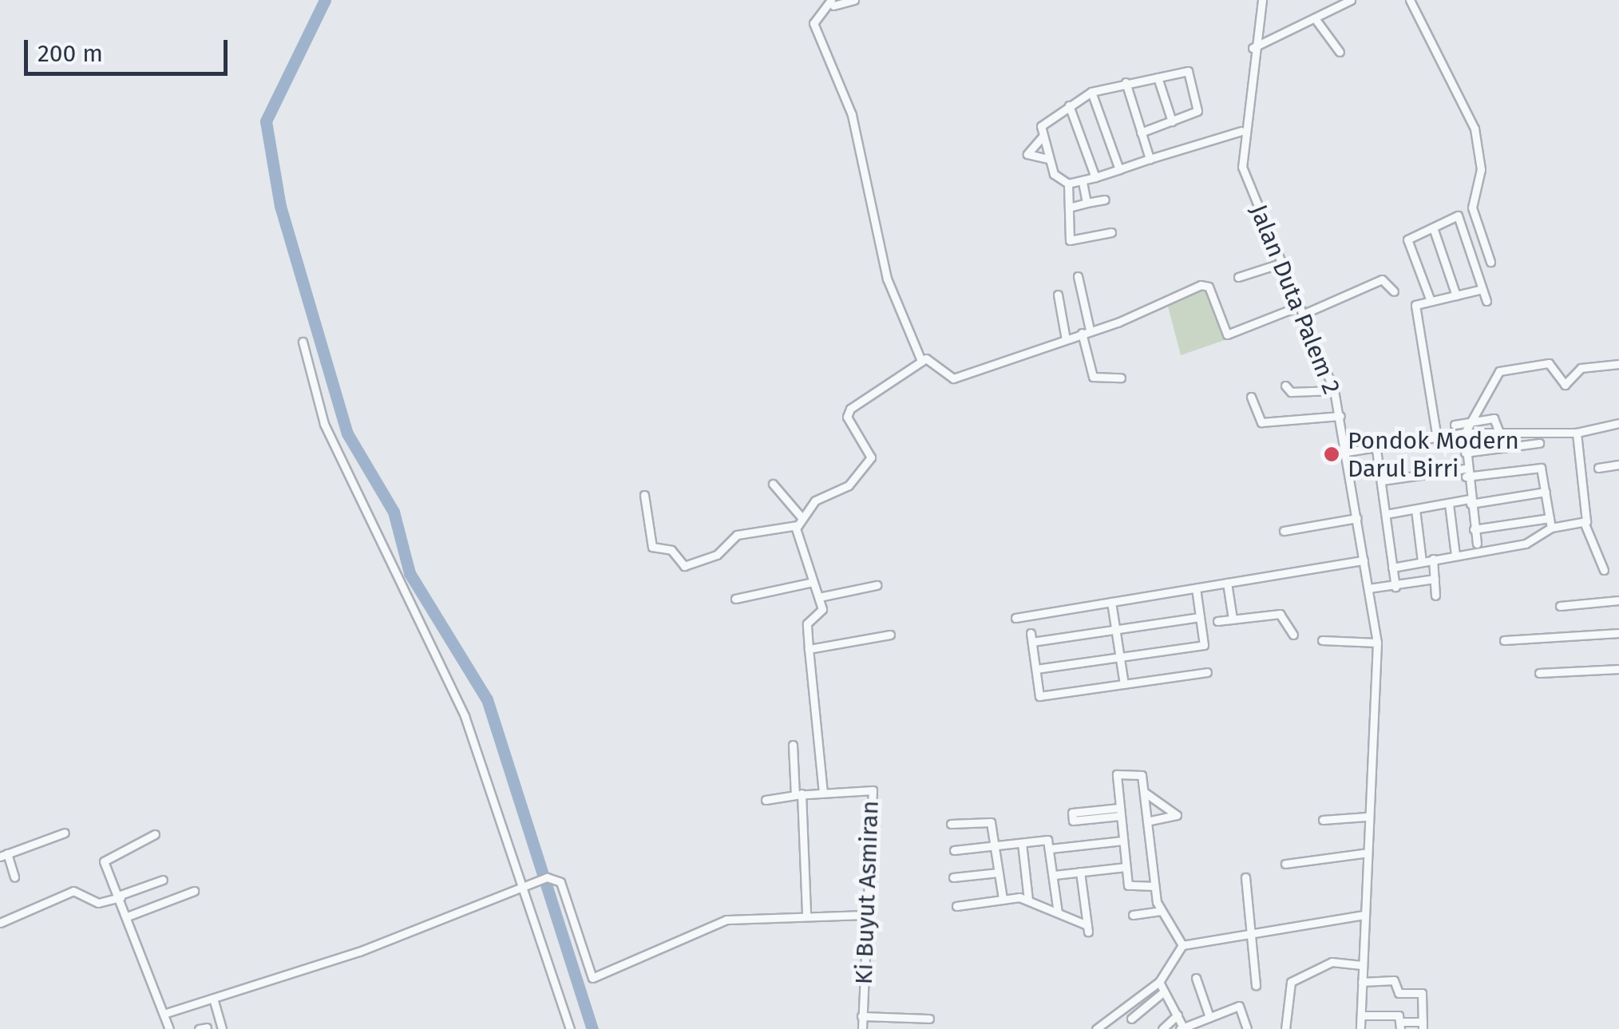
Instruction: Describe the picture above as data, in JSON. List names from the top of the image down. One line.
{"streets":{"street":["Jalan Duta Palem 2","Ki Buyut Asmiran"]},"places":["Pondok Modern Darul Birri"],"scale_bar":"200 m"}
